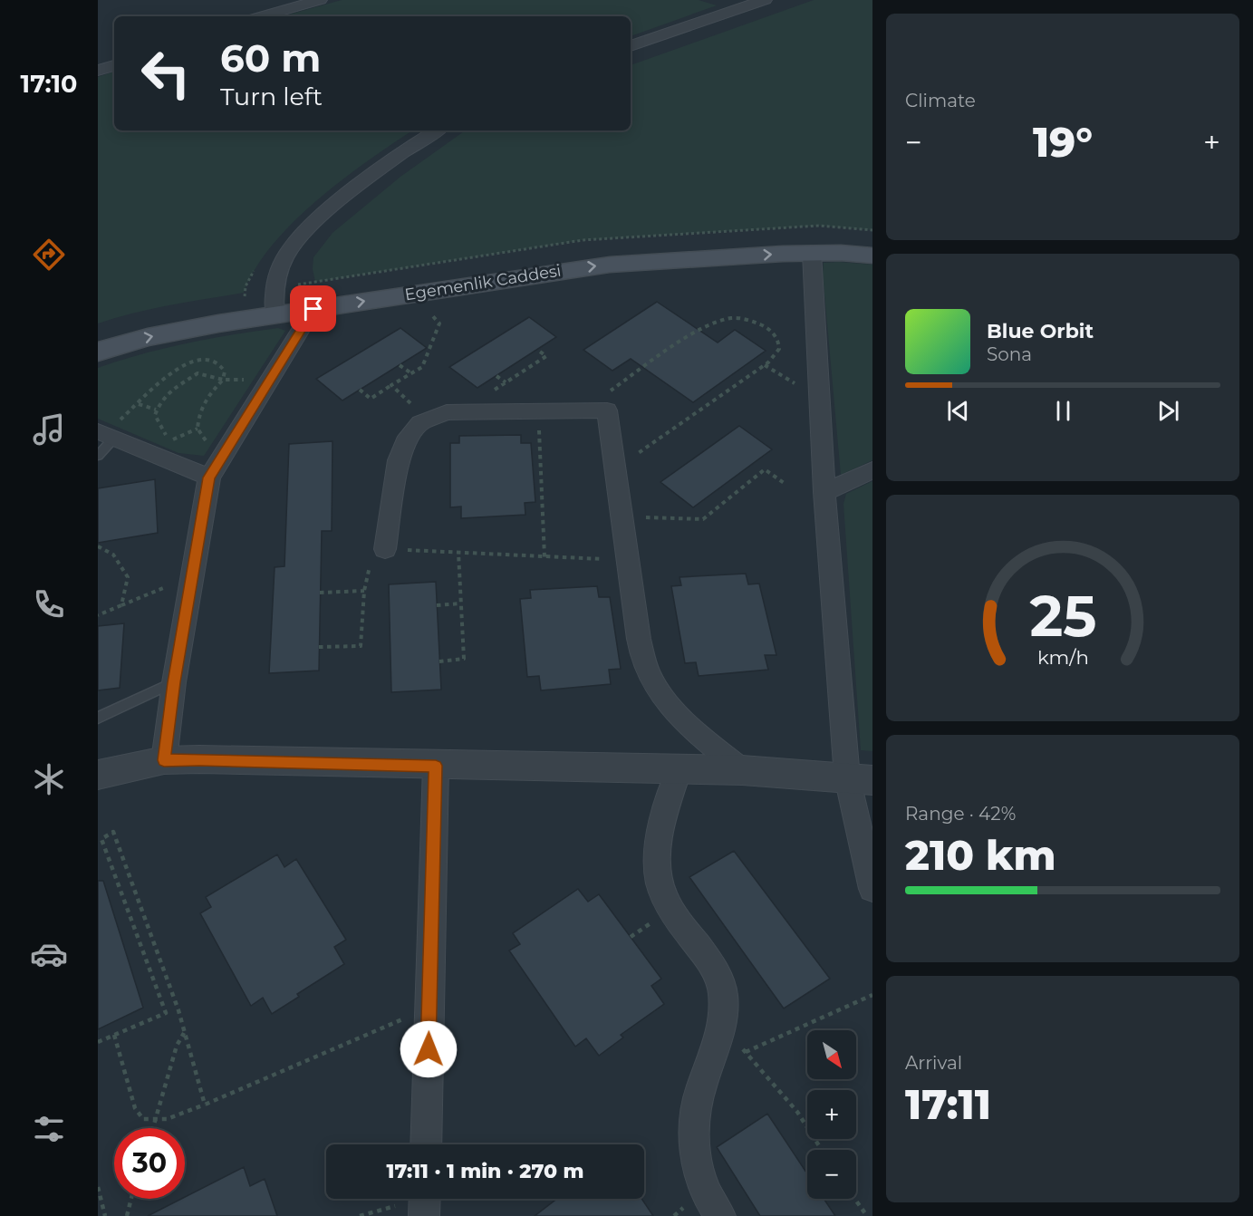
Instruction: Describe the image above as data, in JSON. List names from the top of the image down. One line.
{"streets":{"main road":["Egemenlik Caddesi"]},"north":"bottom right","page":{"tabs":"17:10","tile":["Climate",["Range · 42%","210 km"],["Arrival","17:11"]],"turn":["60 m","Turn left"],"heat":["−","19°","+"],"song":["Blue Orbit","Sona"],"map_buttons":["+","−"],"limit":"30","trip":"17:11 · 1 min · 270 m","gauge":["25","km/h"]}}
